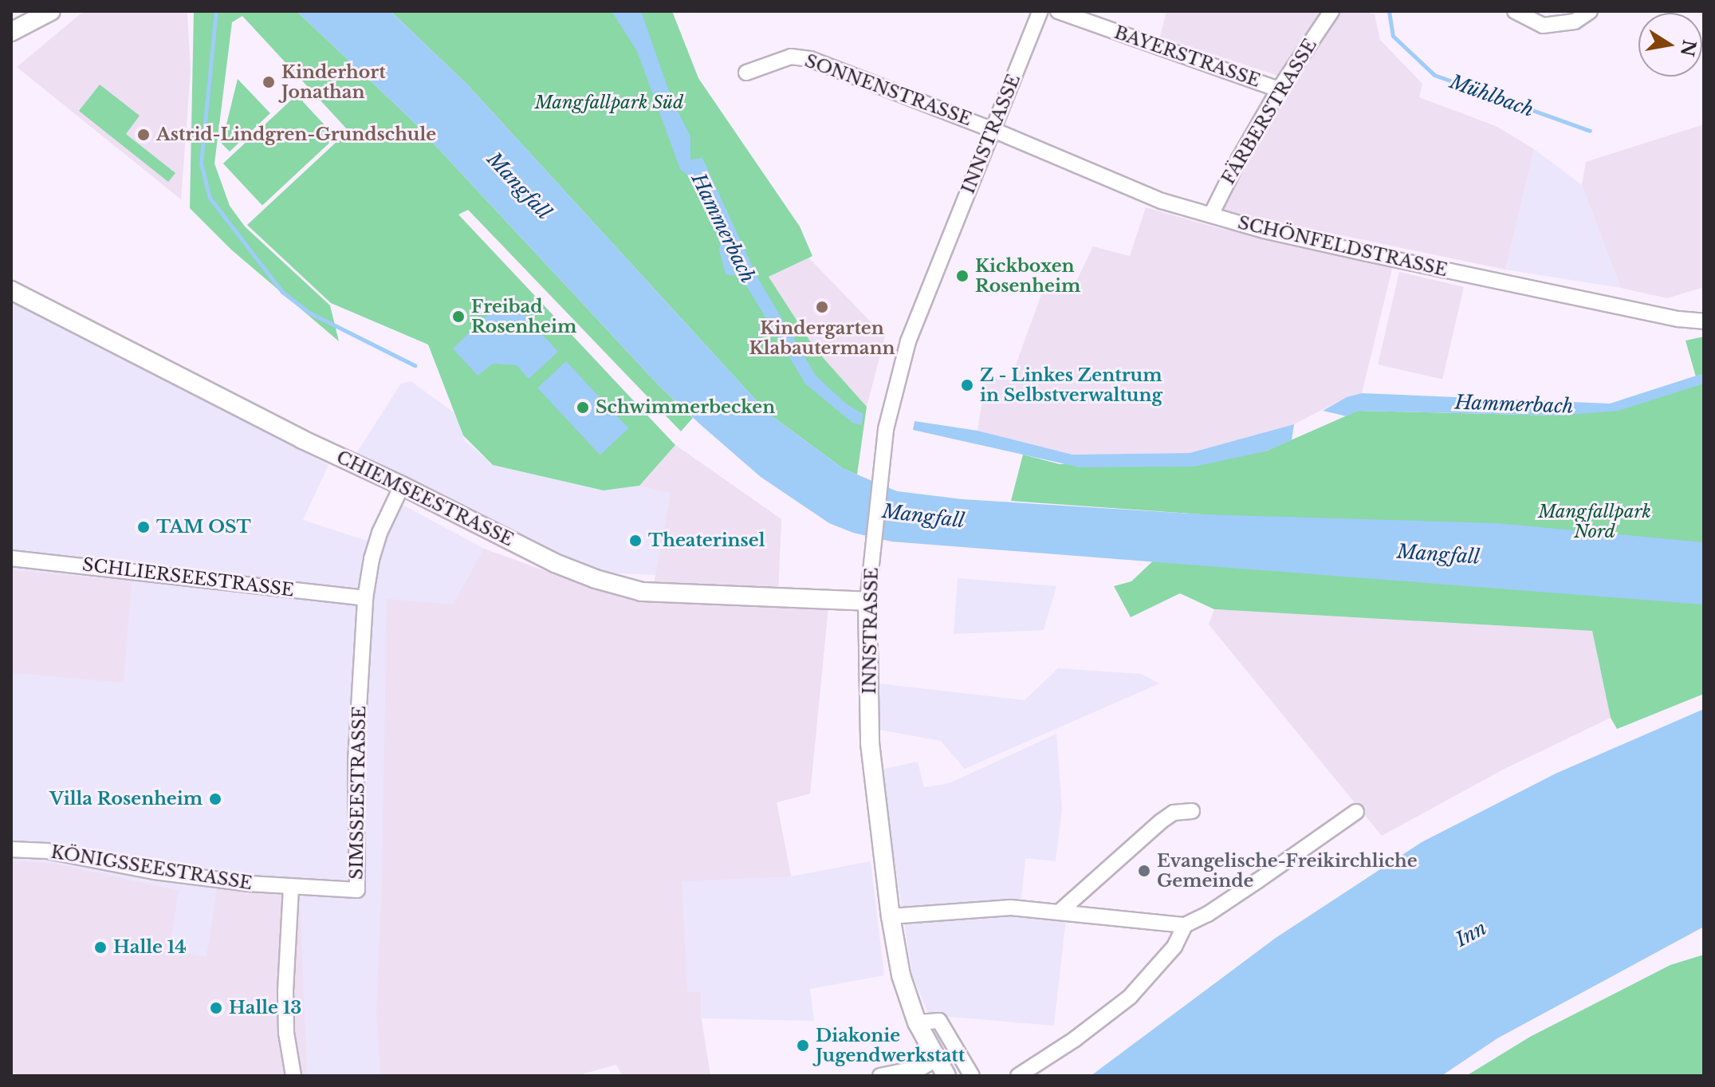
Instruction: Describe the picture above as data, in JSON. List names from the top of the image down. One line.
{"streets":{"main road":["INNSTRASSE","CHIEMSEESTRASSE"],"street":["BAYERSTRASSE","SONNENSTRASSE","FÄRBERSTRASSE","SCHÖNFELDSTRASSE","SCHLIERSEESTRASSE","SIMSSEESTRASSE","KÖNIGSSEESTRASSE"]},"crossings":[["BAYERSTRASSE","FÄRBERSTRASSE"],["SONNENSTRASSE","INNSTRASSE"],["SONNENSTRASSE","SCHÖNFELDSTRASSE"],["FÄRBERSTRASSE","SCHÖNFELDSTRASSE"],["INNSTRASSE","SCHÖNFELDSTRASSE"],["INNSTRASSE","CHIEMSEESTRASSE"],["CHIEMSEESTRASSE","SIMSSEESTRASSE"],["SCHLIERSEESTRASSE","SIMSSEESTRASSE"],["SIMSSEESTRASSE","KÖNIGSSEESTRASSE"]],"water":["Mühlbach","Mangfall","Hammerbach","Inn"],"parks":["Mangfallpark Süd","Mangfallpark Nord"],"places":["Kinderhort Jonathan","Astrid-Lindgren-Grundschule","Kickboxen Rosenheim","Kindergarten Klabautermann","Freibad Rosenheim","Z - Linkes Zentrum in Selbstverwaltung","Schwimmerbecken","TAM OST","Theaterinsel","Villa Rosenheim","Evangelische-Freikirchliche Gemeinde","Halle 14","Halle 13","Diakonie Jugendwerkstatt"],"north":"right"}
